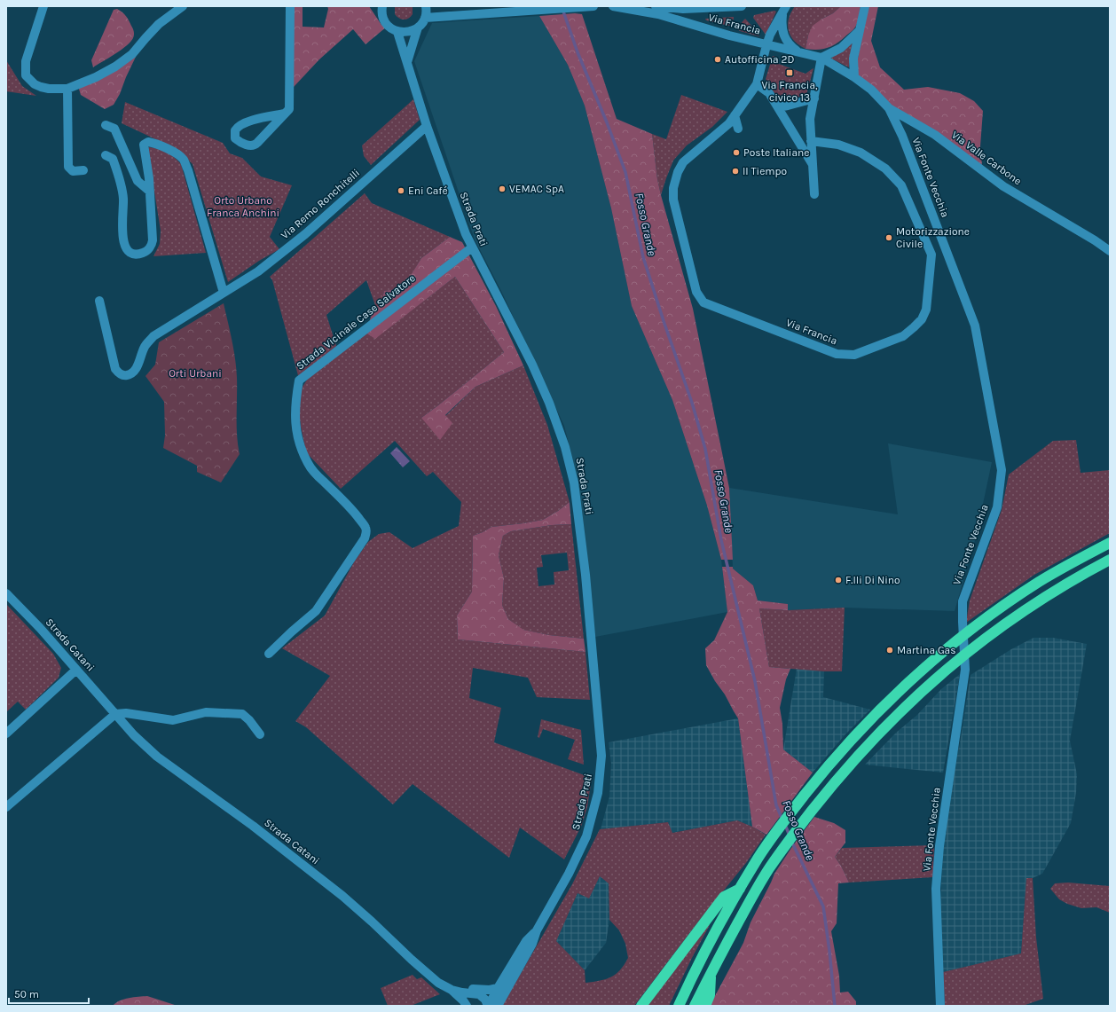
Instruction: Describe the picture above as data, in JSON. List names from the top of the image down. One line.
{"streets":{"street":["Via Francia","Via Valle Carbone","Via Fonte Vecchia","Via Remo Ronchitelli","Strada Prati","Strada Vicinale Case Salvatore","Strada Catani"]},"crossings":[["Via Francia","Via Valle Carbone"],["Via Valle Carbone","Via Fonte Vecchia"],["Via Remo Ronchitelli","Strada Prati"],["Strada Prati","Strada Vicinale Case Salvatore"],["Strada Prati","Strada Catani"]],"water":["Fosso Grande"],"parks":["Orto Urbano Franca Anchini","Orti Urbani"],"places":{"other":["Autofficina 2D","Poste Italiane","Il Tiempo","VEMAC SpA","Eni Café","Motorizzazione Civile","F.lli Di Nino","Martina Gas"],"transit":["Via Francia, civico 13"]},"scale_bar":"50 m"}
